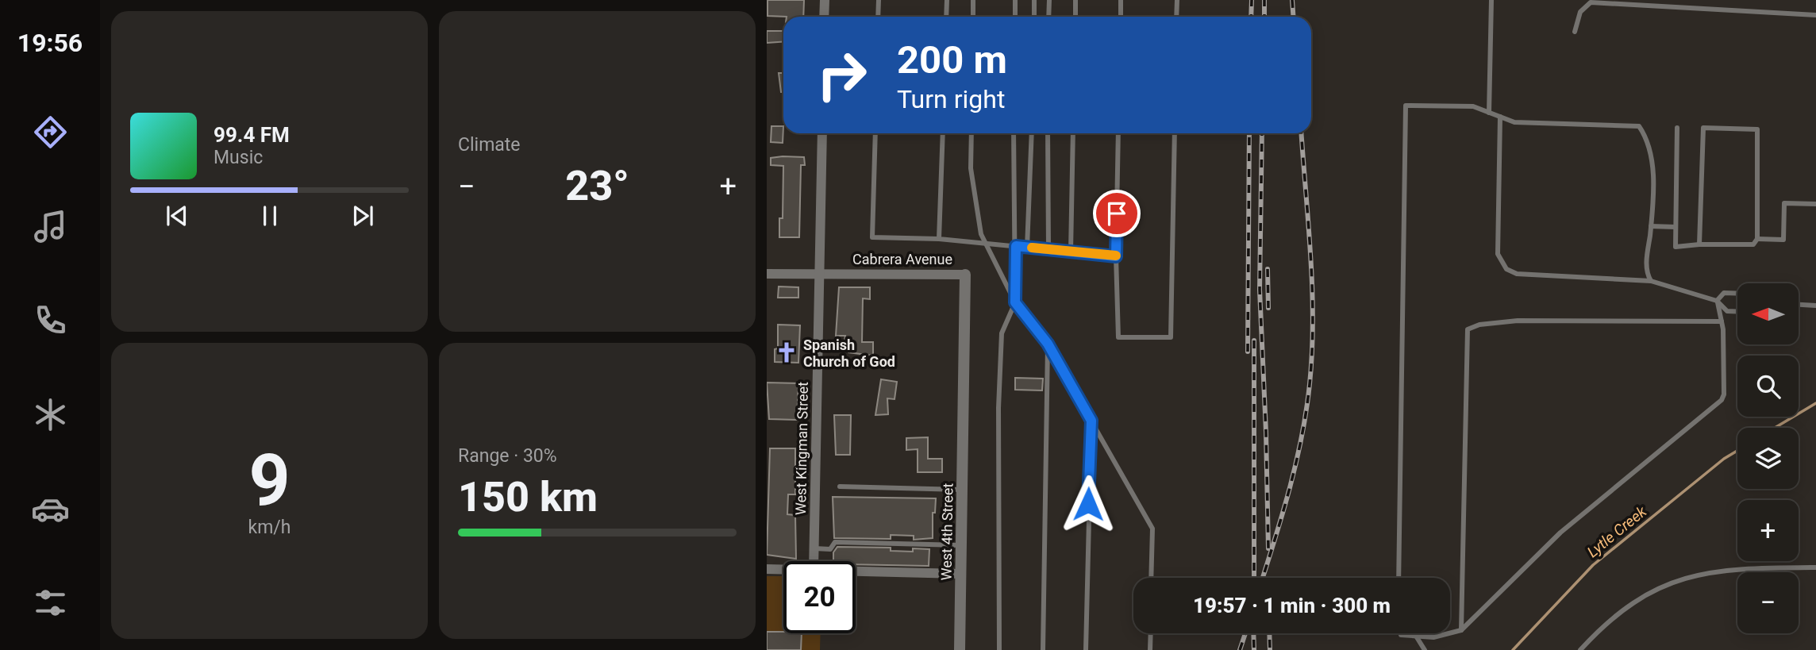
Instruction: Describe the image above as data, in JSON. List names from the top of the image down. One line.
{"streets":{"street":["Cabrera Avenue","West Kingman Street","West 4th Street"]},"crossings":[["Cabrera Avenue","West Kingman Street"],["Cabrera Avenue","West 4th Street"]],"water":["Lytle Creek"],"places":{"church":["Spanish Church of God"]},"north":"left","page":{"tabs":"19:56","tile":["Climate",["9","km/h"],["Range · 30%","150 km"]],"turn":["200 m","Turn right"],"song":["99.4 FM","Music"],"heat":["−","23°","+"],"map_buttons":["+","−"],"limit":"20","trip":"19:57 · 1 min · 300 m"}}
